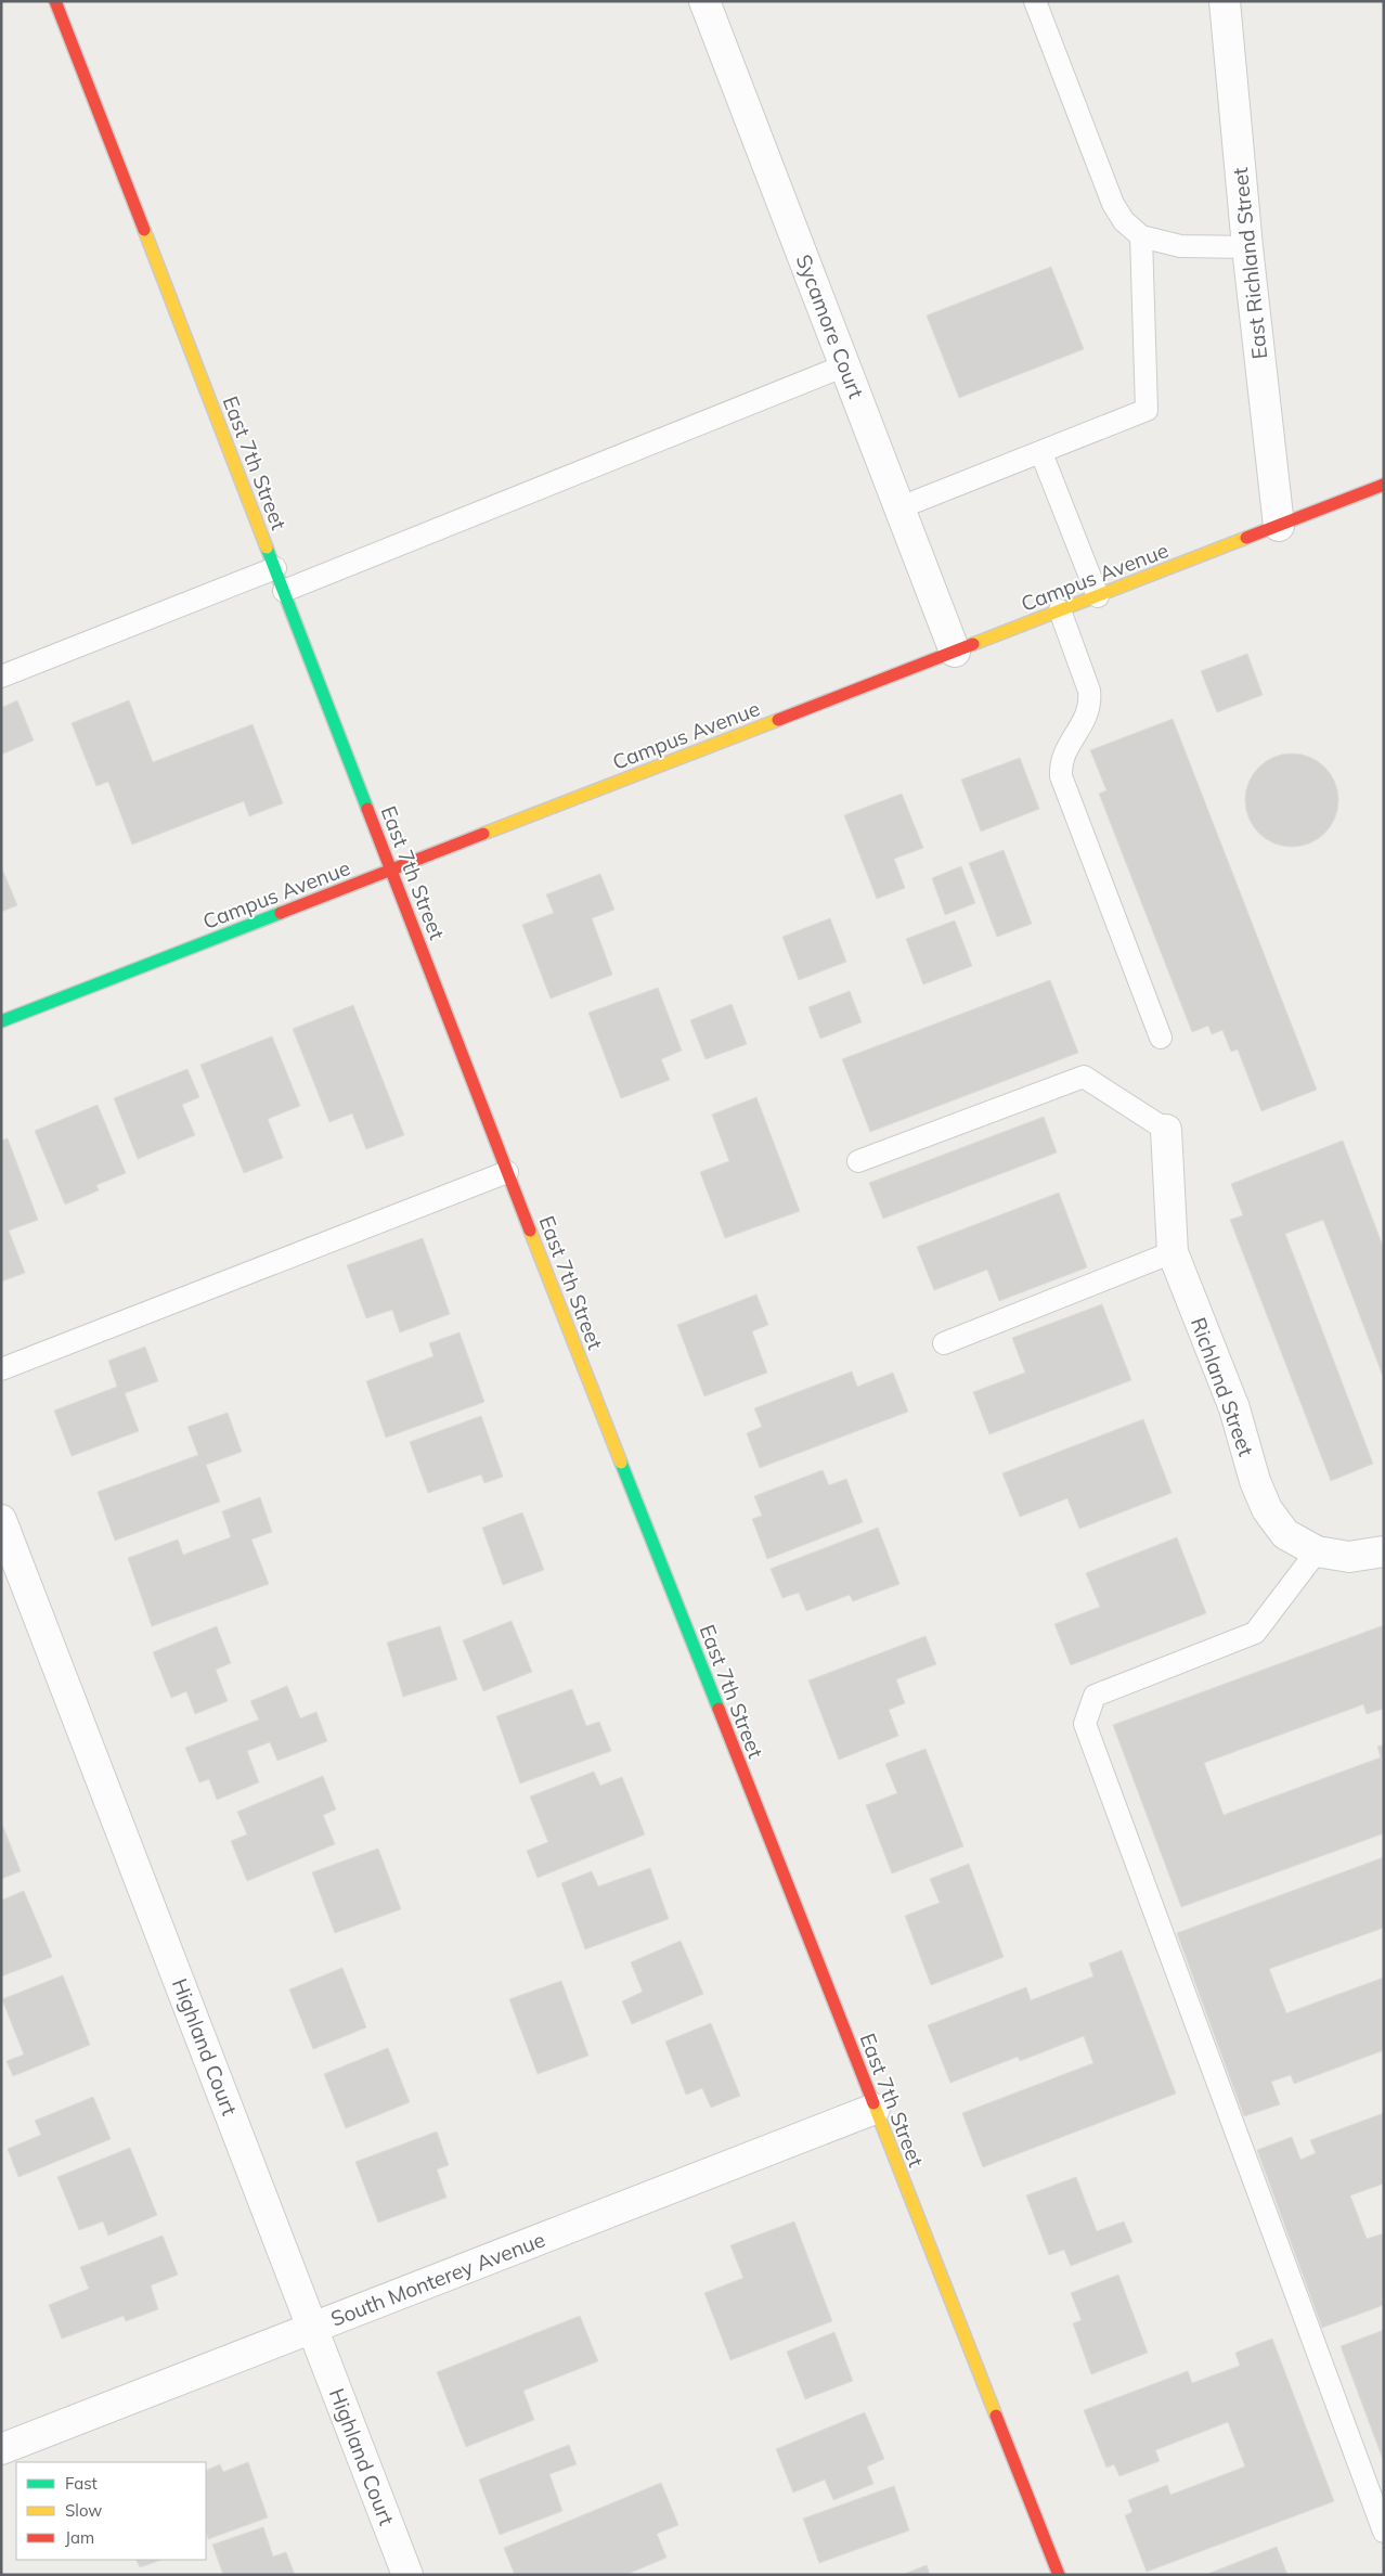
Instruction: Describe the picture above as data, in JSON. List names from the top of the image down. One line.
{"streets":{"street":["East Richland Street","Sycamore Court","East 7th Street","Campus Avenue","Richland Street","Highland Court","South Monterey Avenue"]},"crossings":[["East Richland Street","Campus Avenue"],["Sycamore Court","Campus Avenue"],["East 7th Street","Campus Avenue"],["East 7th Street","South Monterey Avenue"],["Highland Court","South Monterey Avenue"]],"legend":["Fast","Slow","Jam"]}
